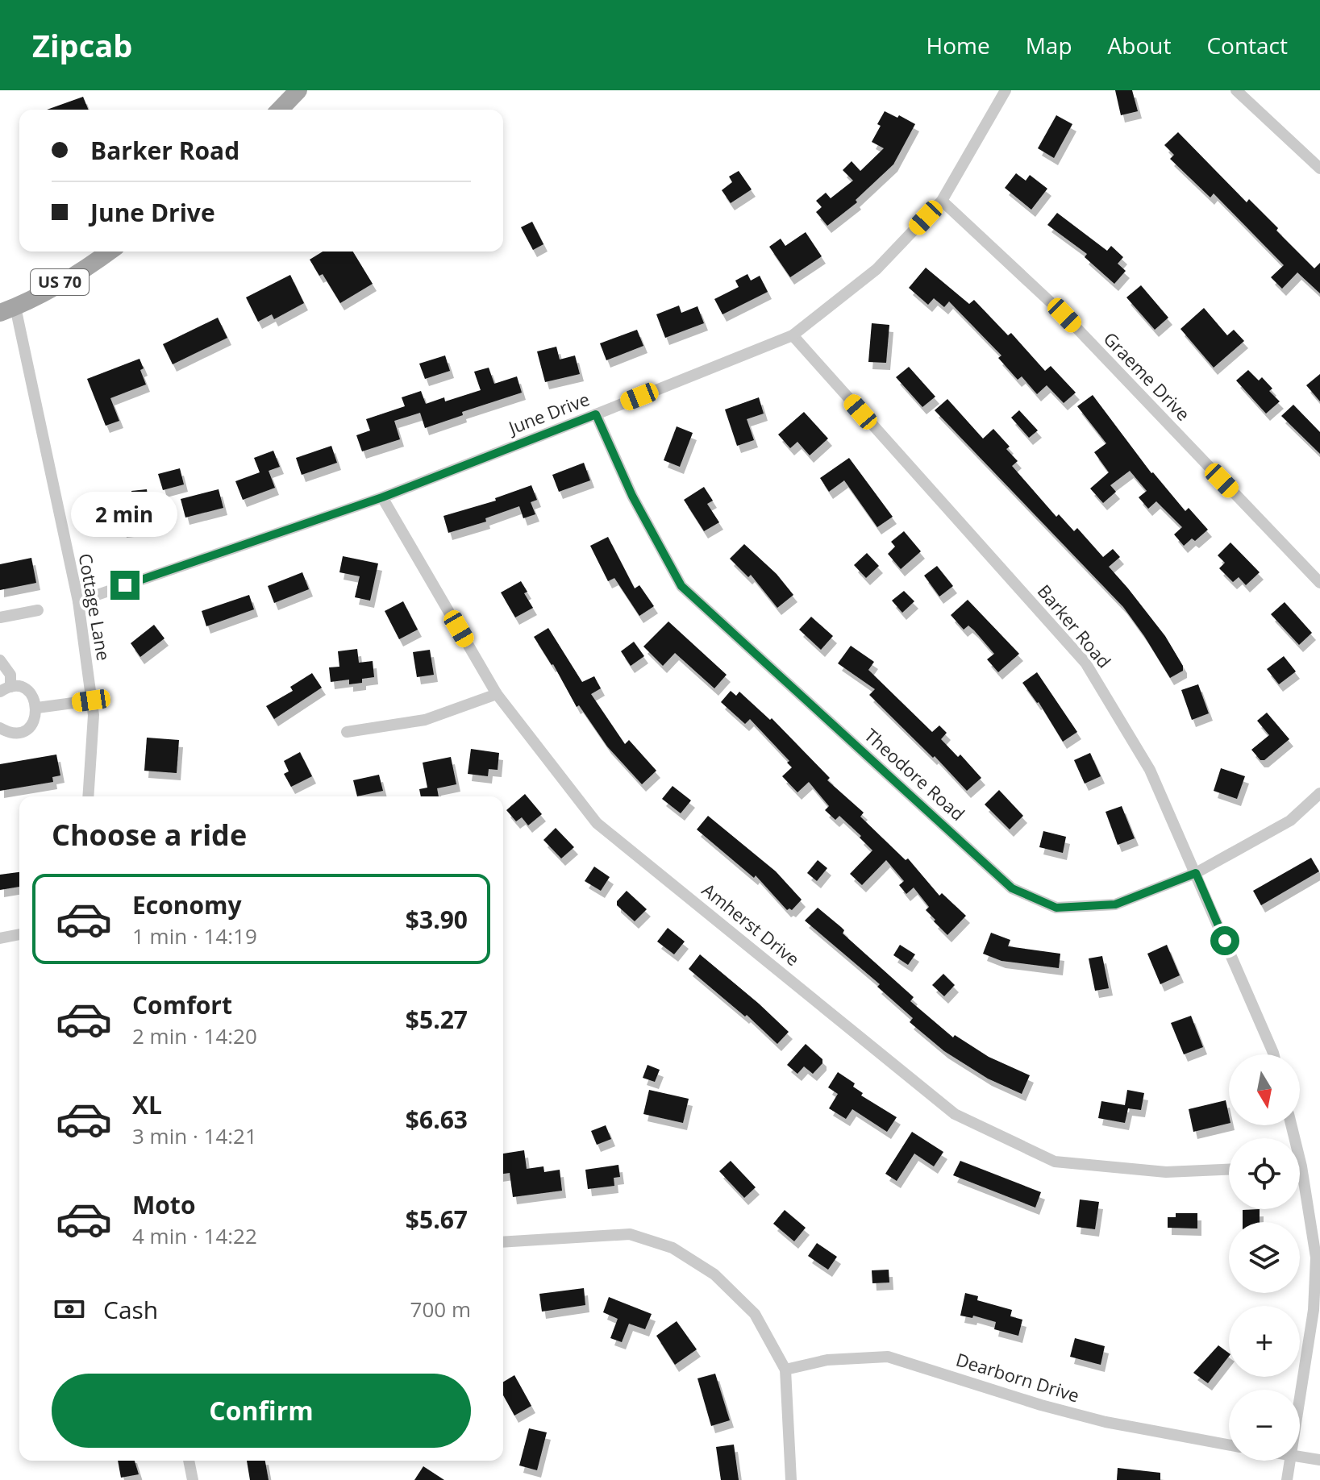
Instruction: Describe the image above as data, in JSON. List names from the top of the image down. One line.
{"streets":{"main road":["US 70"],"street":["Graeme Drive","June Drive","Cottage Lane","Barker Road","Theodore Road","Amherst Drive","Dearborn Drive"]},"crossings":[["US 70","Cottage Lane"],["Graeme Drive","June Drive"],["June Drive","Cottage Lane"],["June Drive","Barker Road"],["June Drive","Theodore Road"],["June Drive","Amherst Drive"],["Barker Road","Theodore Road"]],"north":"bottom","page":{"header":"Zipcab","nav":["Home","Map","About","Contact"],"banner":["Barker Road","June Drive"],"bubble":"2 min","heading":"Choose a ride","list":[{"name":"Economy","note":"1 min · 14:19","value":"$3.90"},{"name":"Comfort","note":"2 min · 14:20","value":"$5.27"},{"name":"XL","note":"3 min · 14:21","value":"$6.63"},{"name":"Moto","note":"4 min · 14:22","value":"$5.67"}],"map_buttons":["+","−"],"pay":["Cash","700 m"],"buttons":"Confirm"}}
